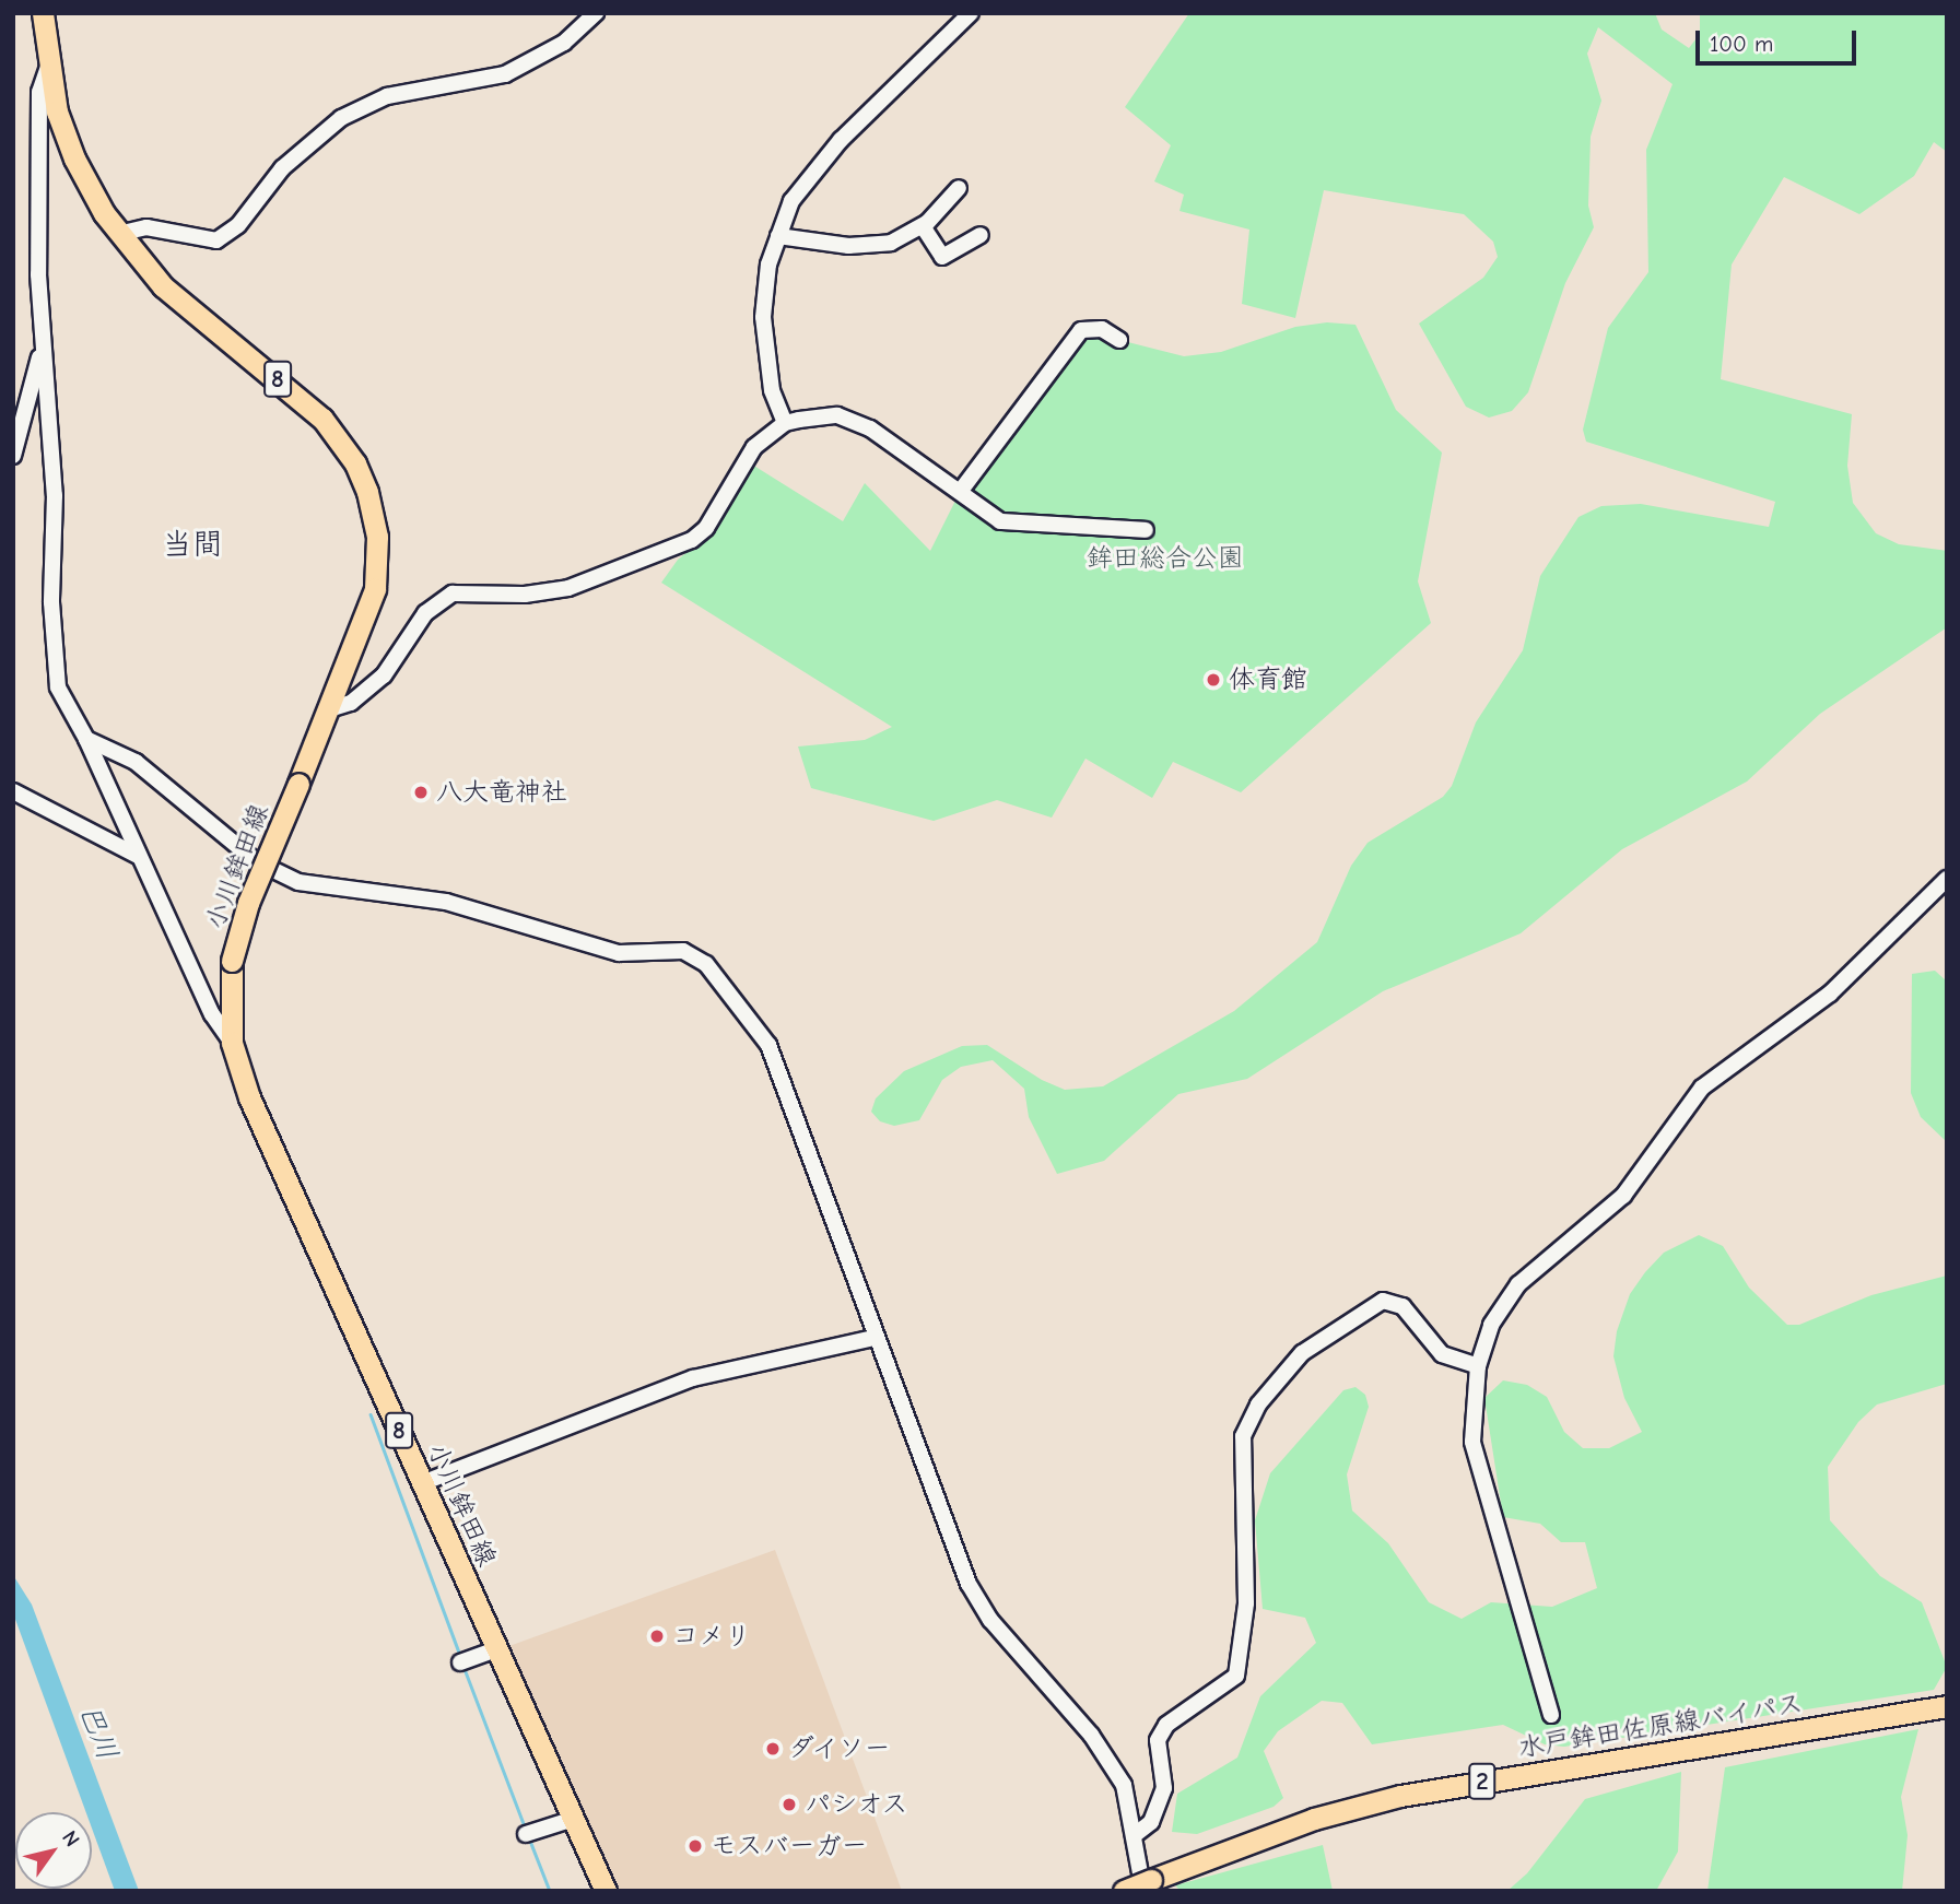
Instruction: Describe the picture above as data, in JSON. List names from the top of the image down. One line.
{"streets":{"main road":["8","小川鉾田線","水戸鉾田佐原線バイパス","2"]},"districts":["当間"],"water":["巴川"],"parks":["鉾田総合公園"],"places":["体育館","八大竜神社","コメリ","ダイソー","パシオス","モスバーガー"],"scale_bar":"100 m","north":"top right"}
